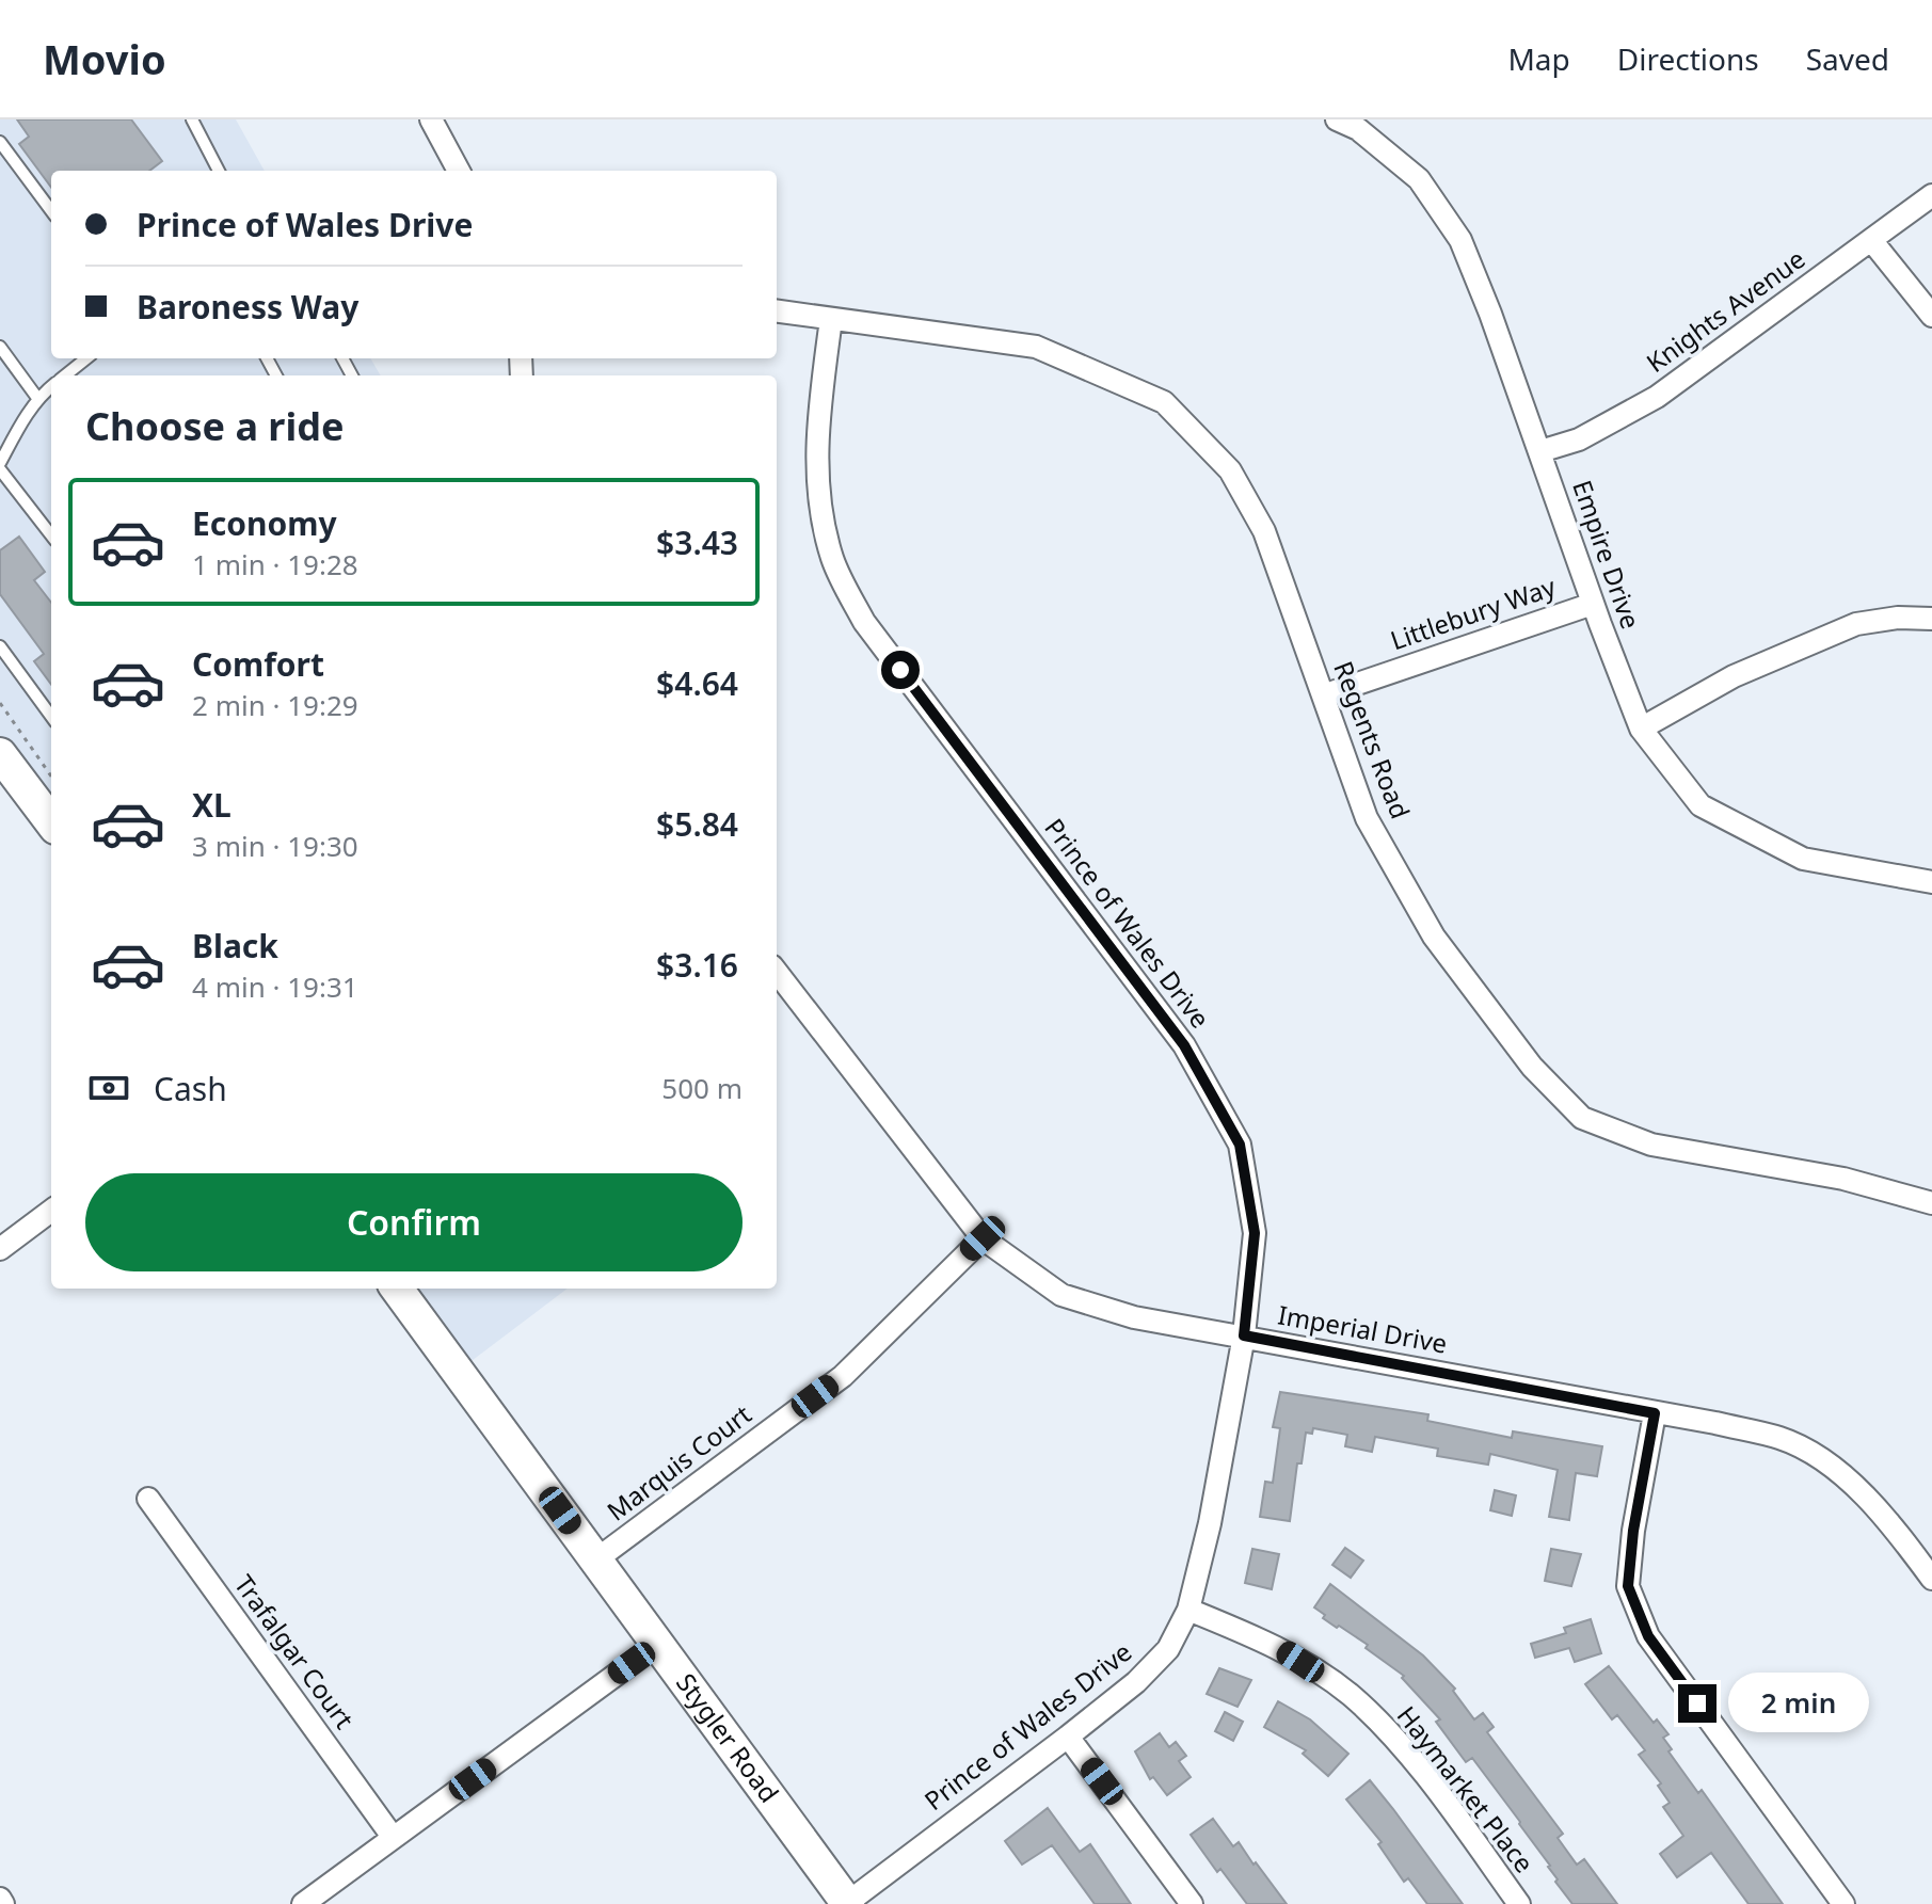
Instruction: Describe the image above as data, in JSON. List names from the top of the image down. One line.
{"streets":{"main road":["Stygler Road"],"street":["Knights Avenue","Empire Drive","Littlebury Way","Regents Road","Prince of Wales Drive","Imperial Drive","Marquis Court","Trafalgar Court","Haymarket Place"]},"crossings":[["Knights Avenue","Empire Drive"],["Empire Drive","Littlebury Way"],["Littlebury Way","Regents Road"],["Regents Road","Prince of Wales Drive"],["Prince of Wales Drive","Imperial Drive"],["Prince of Wales Drive","Stygler Road"],["Prince of Wales Drive","Haymarket Place"],["Imperial Drive","Marquis Court"],["Marquis Court","Stygler Road"]],"page":{"header":"Movio","nav":["Map","Directions","Saved"],"banner":["Prince of Wales Drive","Baroness Way"],"heading":"Choose a ride","list":[{"name":"Economy","note":"1 min · 19:28","value":"$3.43"},{"name":"Comfort","note":"2 min · 19:29","value":"$4.64"},{"name":"XL","note":"3 min · 19:30","value":"$5.84"},{"name":"Black","note":"4 min · 19:31","value":"$3.16"}],"pay":["Cash","500 m"],"buttons":"Confirm","bubble":"2 min"}}
